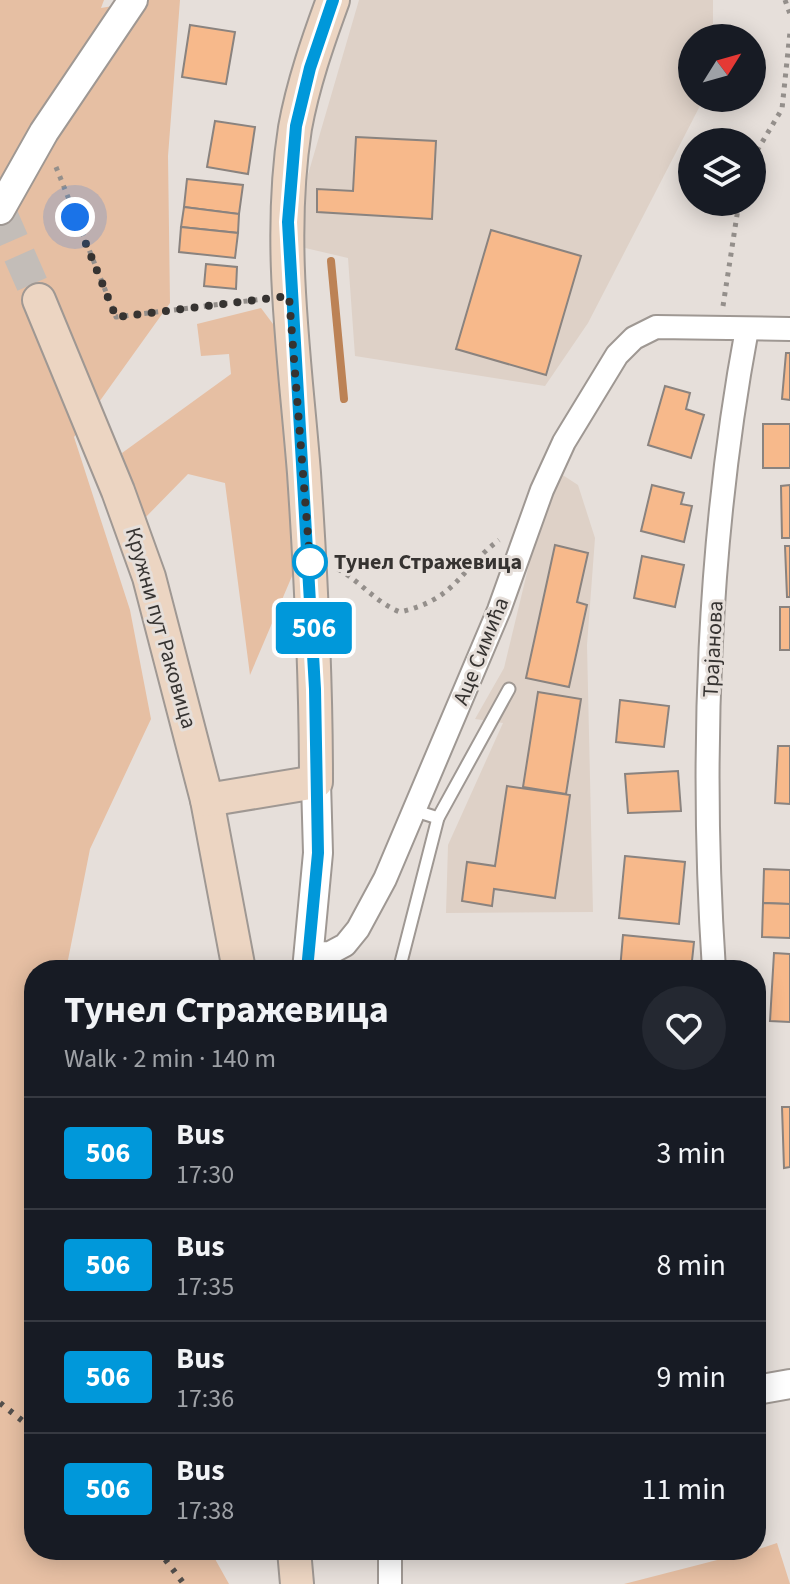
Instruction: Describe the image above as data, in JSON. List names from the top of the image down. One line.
{"streets":{"main road":["Кружни пут Раковица"],"street":["Трајанова","Аце Симића"]},"crossings":[["Трајанова","Аце Симића"]],"places":["Тунел Стражевица"],"lines":["bus line 506"],"north":"top right","page":{"on_map":"506","heading":["Тунел Стражевица","Walk · 2 min · 140 m"],"list":[{"mark":"506","name":"Bus","note":"17:30","value":"3 min"},{"mark":"506","name":"Bus","note":"17:35","value":"8 min"},{"mark":"506","name":"Bus","note":"17:36","value":"9 min"},{"mark":"506","name":"Bus","note":"17:38","value":"11 min"}]}}
